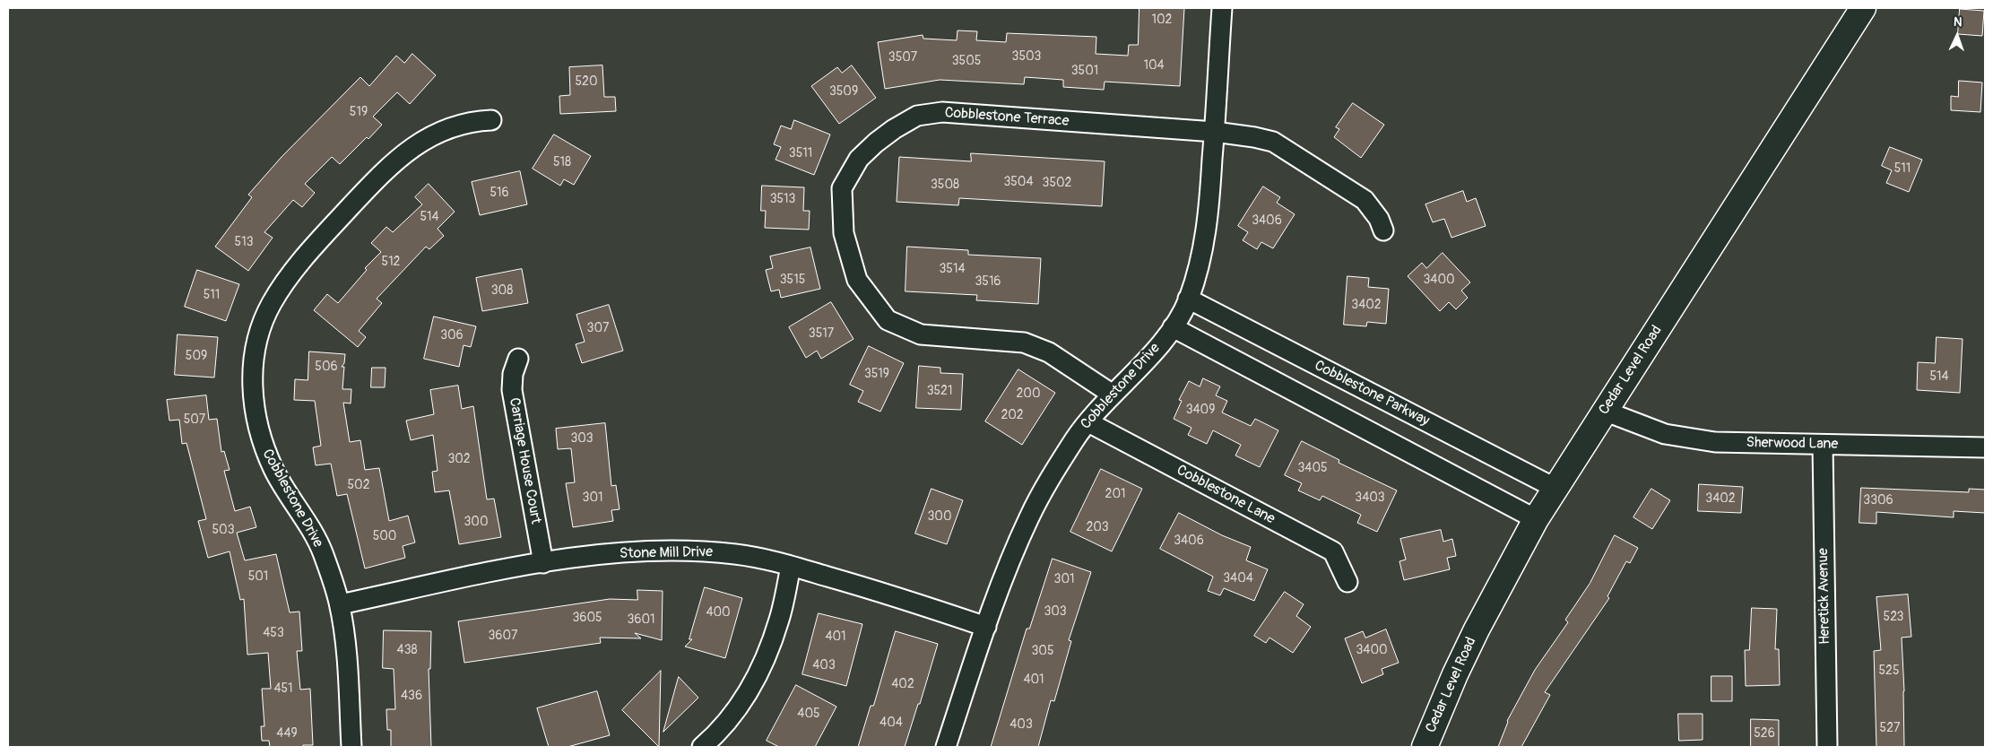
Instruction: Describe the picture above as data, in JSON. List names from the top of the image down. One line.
{"streets":{"main road":["Cedar Level Road"],"street":["Cobblestone Terrace","Cobblestone Drive","Cobblestone Parkway","Sherwood Lane","Carriage House Court","Cobblestone Lane","Stone Mill Drive","Heretick Avenue"]},"crossings":[["Cobblestone Terrace","Cobblestone Drive"],["Cedar Level Road","Cobblestone Parkway"],["Cedar Level Road","Sherwood Lane"],["Cobblestone Drive","Cobblestone Parkway"],["Cobblestone Drive","Cobblestone Lane"],["Cobblestone Drive","Stone Mill Drive"],["Sherwood Lane","Heretick Avenue"],["Carriage House Court","Stone Mill Drive"]],"house_numbers":["102","3503","3507","3505","104","3501","520","3509","519","3511","518","511","3504","3502","3508","516","3513","514","3406","513","512","3514","3515","3400","3516","308","511","3402","307","3517","306","509","506","3519","514","3521","200","3409","202","507","303","302","3405","502","201","301","3403","3402","3306","300","300","203","503","500","3406","501","3404","301","303","400","523","3605","3601","453","3607","401","438","3400","305","403","525","401","402","451","436","405","404","403","527","449","526"],"north":"top"}
